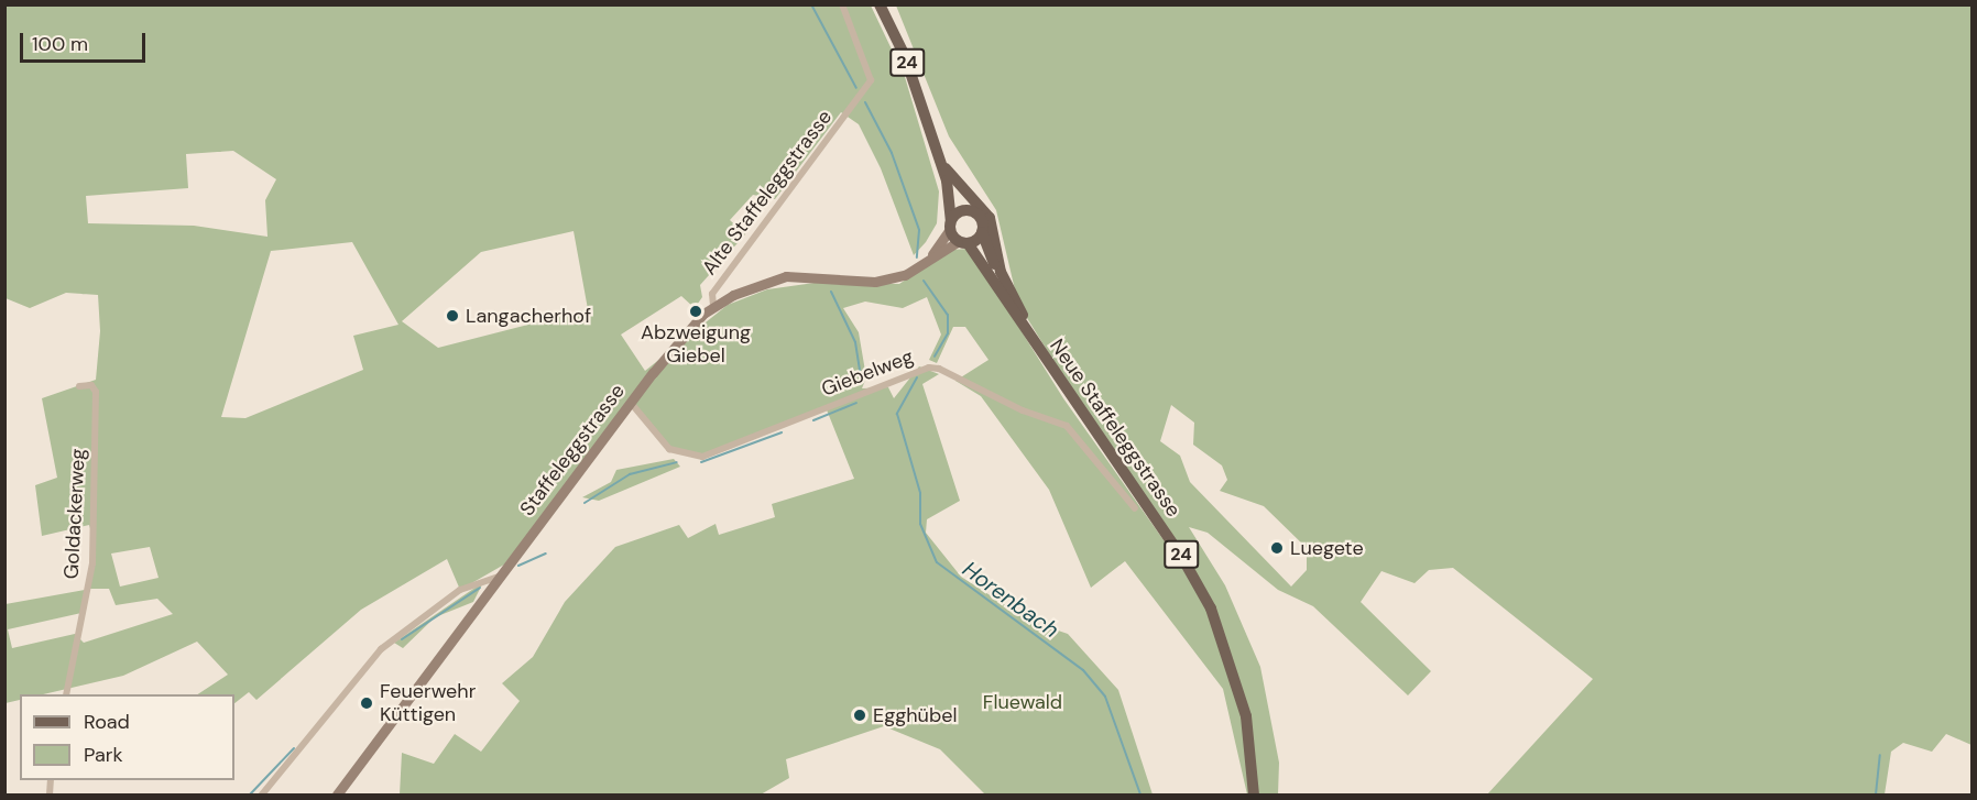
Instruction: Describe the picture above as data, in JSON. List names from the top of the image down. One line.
{"streets":{"main road":["24","Neue Staffeleggstrasse"],"street":["Alte Staffeleggstrasse","Giebelweg","Staffeleggstrasse","Goldackerweg"]},"crossings":[["24","Neue Staffeleggstrasse"],["Alte Staffeleggstrasse","Staffeleggstrasse"],["Giebelweg","Staffeleggstrasse"],["Neue Staffeleggstrasse","Staffeleggstrasse"]],"water":["Horenbach"],"parks":["Fluewald"],"places":["Abzweigung Giebel","Langacherhof","Luegete","Feuerwehr Küttigen","Egghübel"],"legend":["Road","Park"],"scale_bar":"100 m"}
